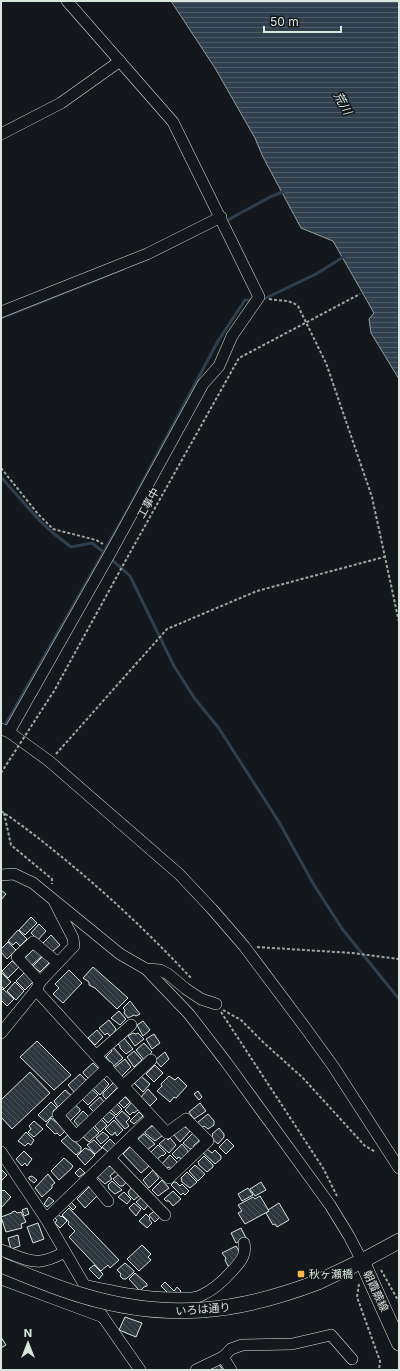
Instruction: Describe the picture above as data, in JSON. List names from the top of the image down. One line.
{"streets":{"main road":["朝霞蕨線","いろは通り"],"path":["工事中"]},"crossings":[["朝霞蕨線","いろは通り"]],"water":["荒川"],"places":{"transit":["秋ヶ瀬橋"]},"scale_bar":"50 m","north":"top"}
